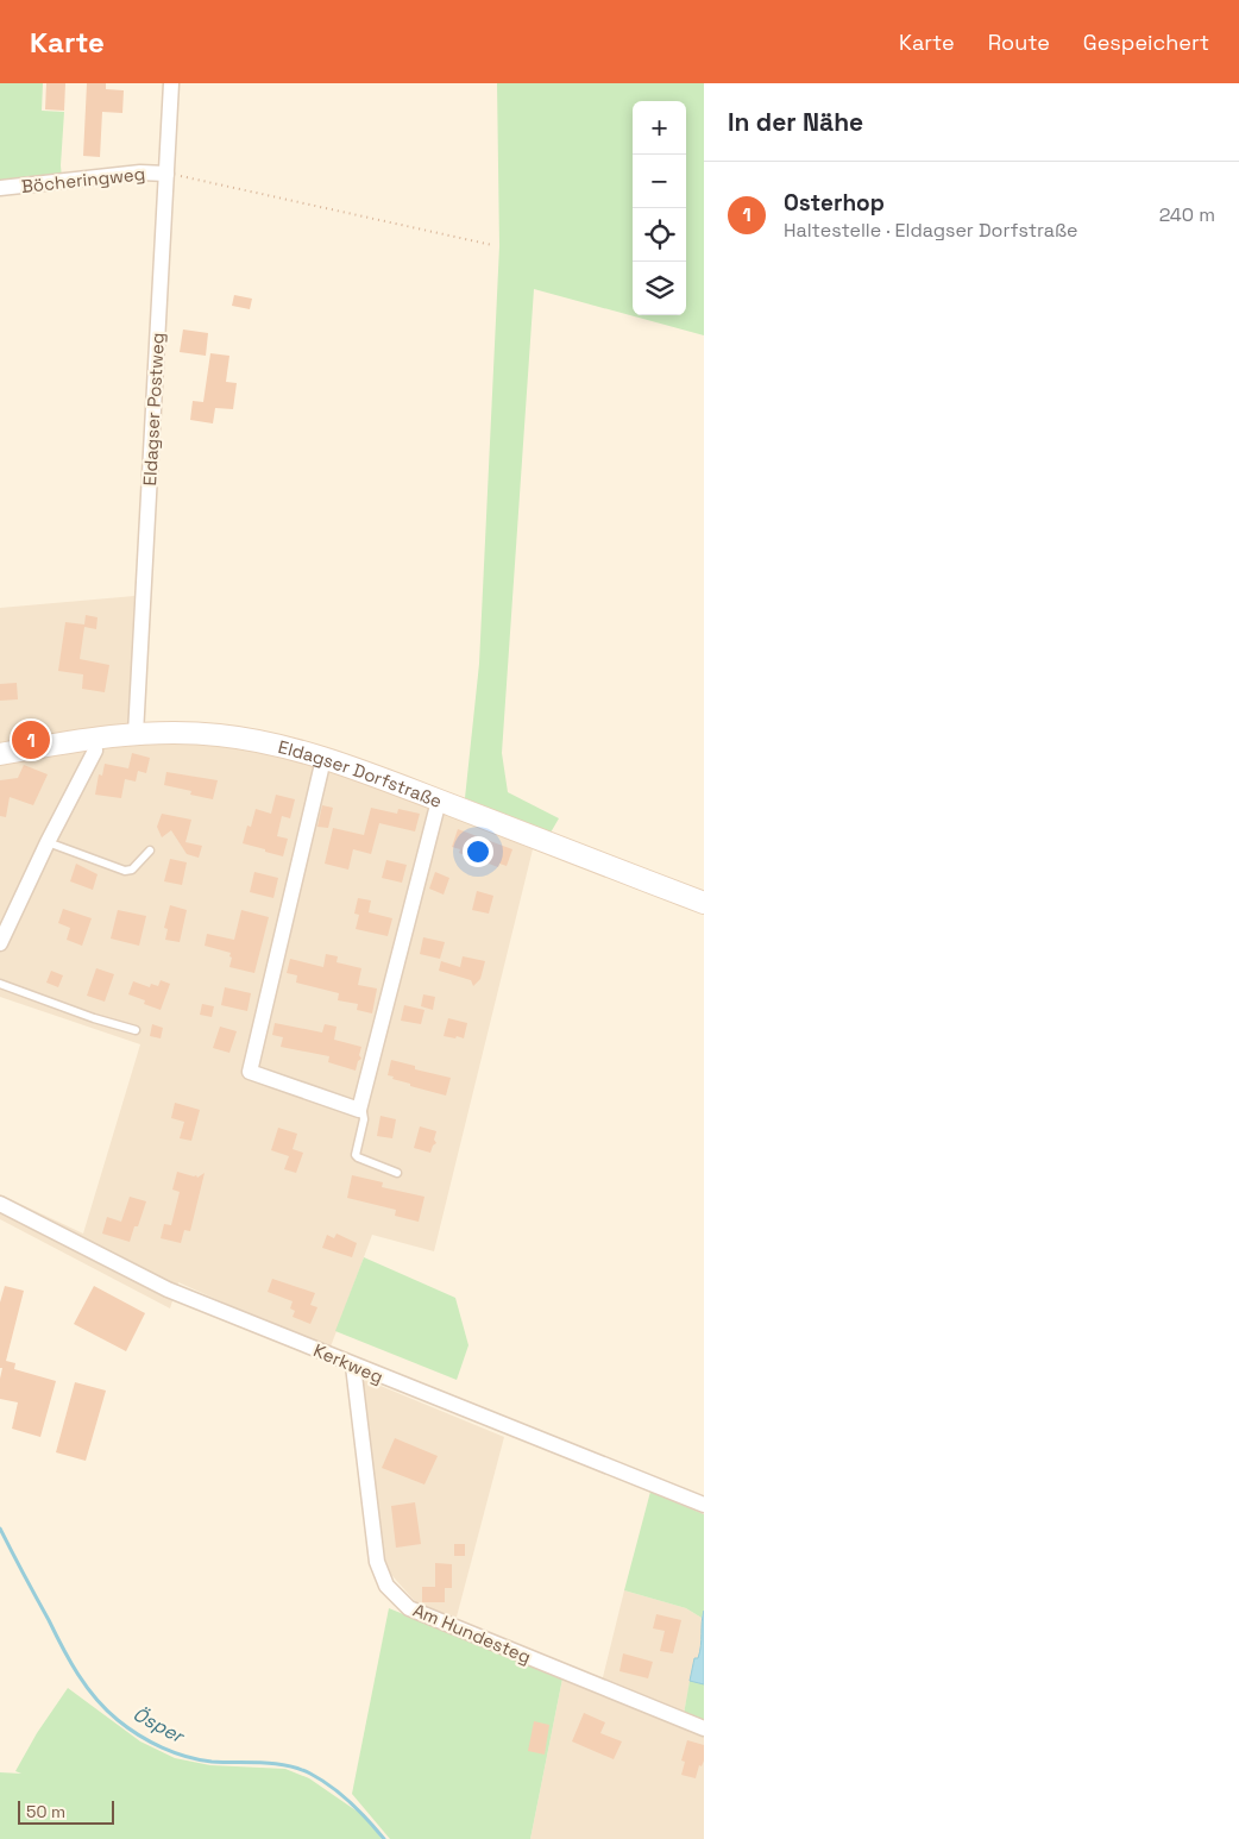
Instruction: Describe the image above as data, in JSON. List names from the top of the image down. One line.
{"streets":{"street":["Böcheringweg","Eldagser Postweg","Eldagser Dorfstraße","Kerkweg","Am Hundesteg"]},"crossings":[["Böcheringweg","Eldagser Postweg"],["Eldagser Postweg","Eldagser Dorfstraße"],["Kerkweg","Am Hundesteg"]],"water":["Ösper"],"scale_bar":"50 m","page":{"header":"Karte","nav":["Karte","Route","Gespeichert"],"heading":"In der Nähe","map_buttons":["+","−"],"list":[{"mark":"1","name":"Osterhop","note":"Haltestelle · Eldagser Dorfstraße","value":"240 m"}],"pins":"1","scale":"50 m"}}
